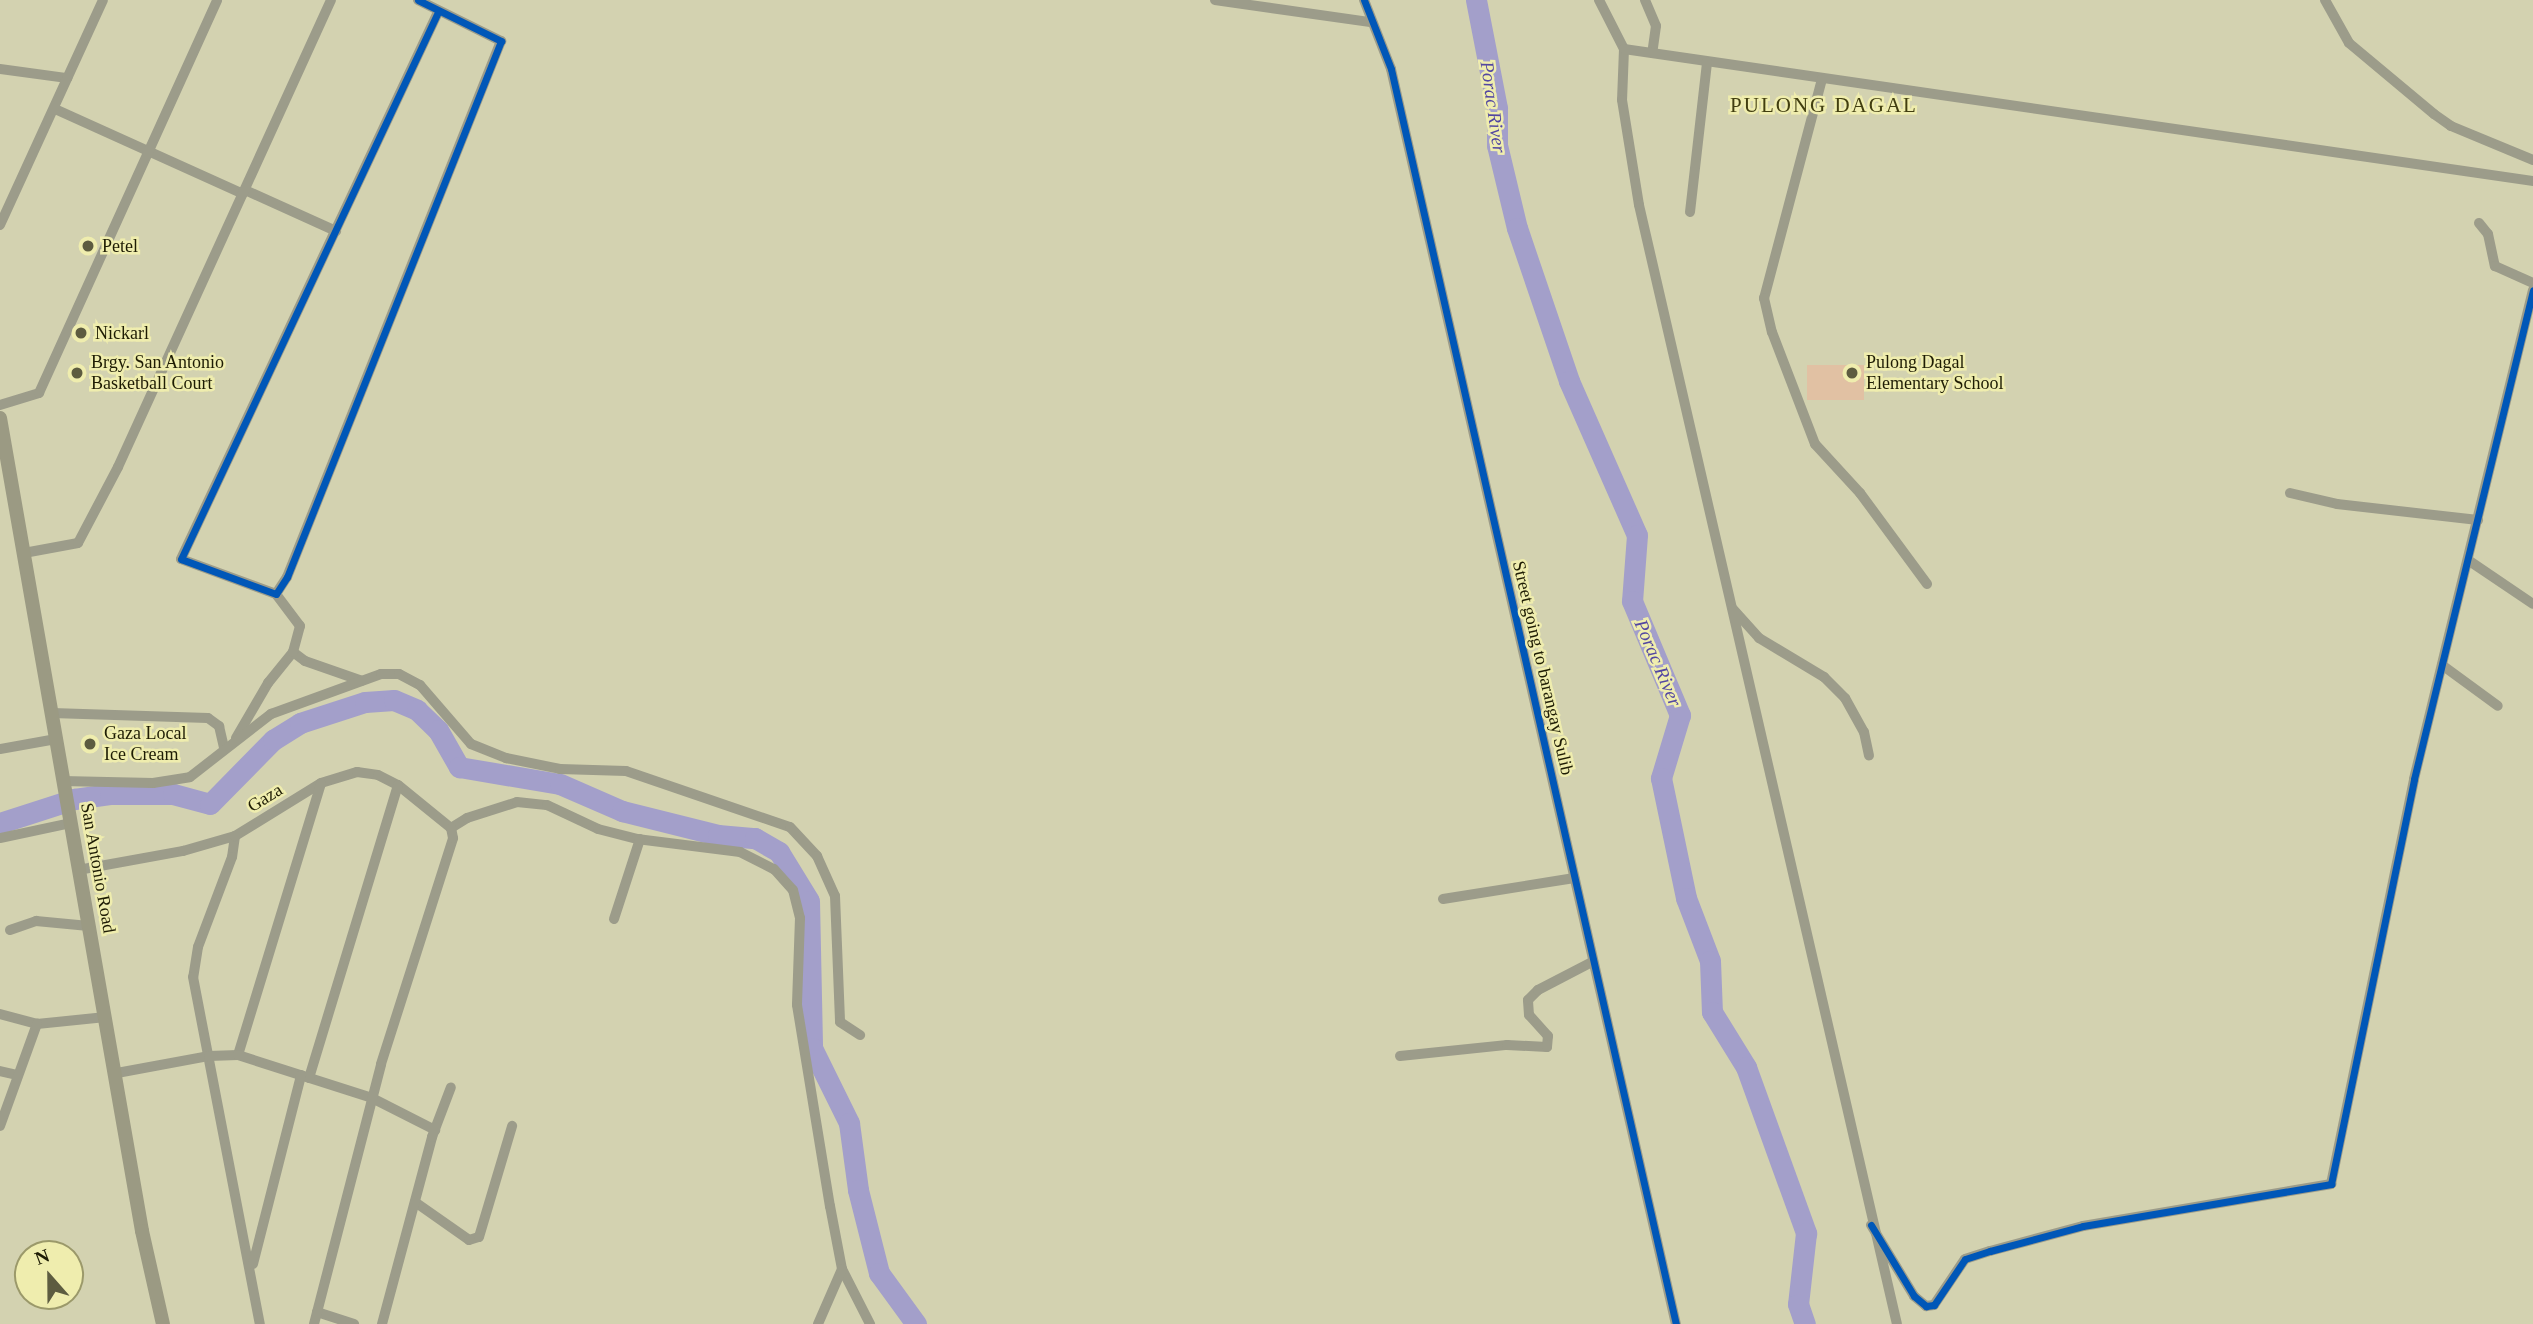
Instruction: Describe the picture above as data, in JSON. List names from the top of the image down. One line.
{"streets":{"street":["Street going to barangay Sulib","Gaza","San Antonio Road"]},"crossings":[["Gaza","San Antonio Road"]],"districts":["PULONG DAGAL"],"water":["Porac River"],"places":["Petel","Nickarl","Brgy. San Antonio Basketball Court","Pulong Dagal Elementary School","Gaza Local Ice Cream"],"north":"top"}
